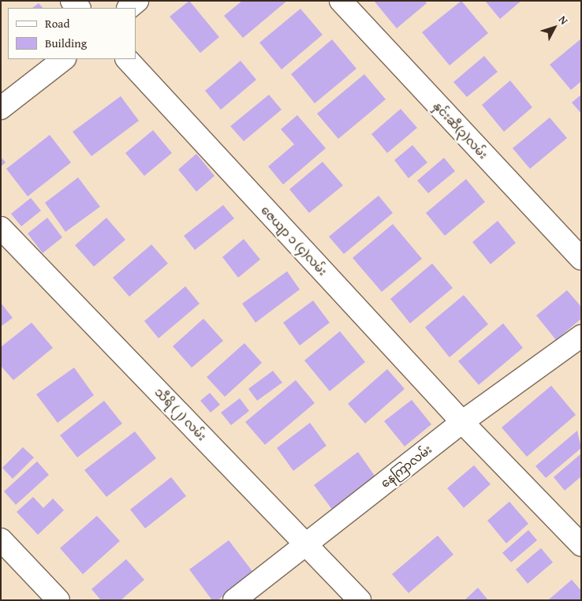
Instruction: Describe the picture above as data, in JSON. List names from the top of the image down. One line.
{"streets":{"street":["နှင်းဆီ(၃)လမ်း","ဇေယျာ ၁ (၄)လမ်း","သီရိ (၂) လမ်း","နေကြာလမ်း"]},"crossings":[["ဇေယျာ ၁ (၄)လမ်း","နေကြာလမ်း"],["သီရိ (၂) လမ်း","နေကြာလမ်း"]],"legend":["Road","Building"],"north":"top right"}
